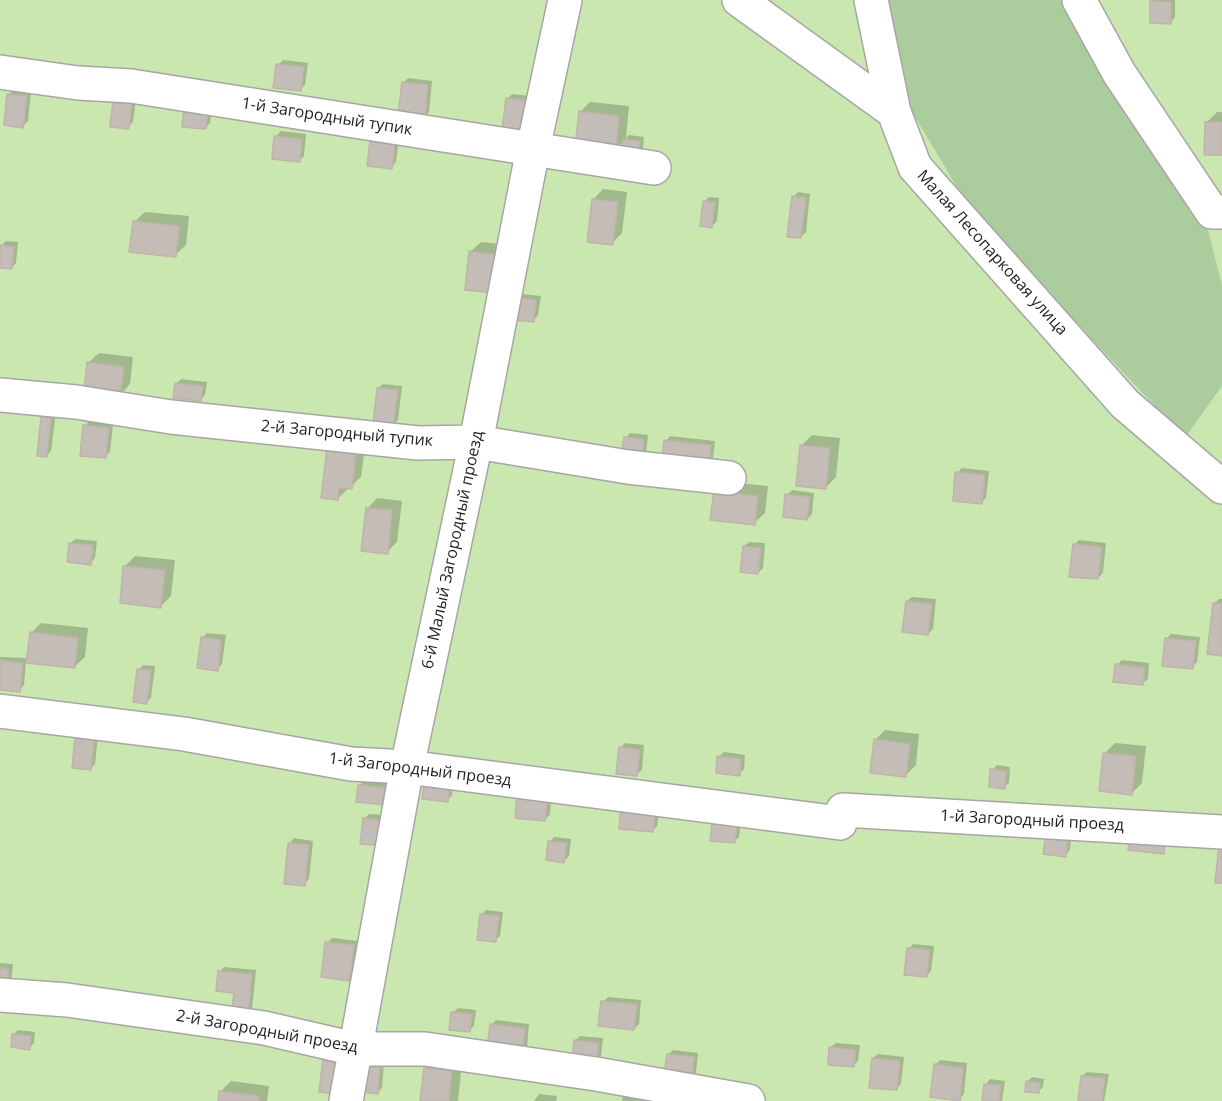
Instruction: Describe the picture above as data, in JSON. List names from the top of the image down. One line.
{"streets":{"street":["1-й Загородный тупик","Малая Лесопарковая улица","2-й Загородный тупик","6-й Малый Загородный проезд","1-й Загородный проезд","2-й Загородный проезд"]},"crossings":[["1-й Загородный тупик","6-й Малый Загородный проезд"],["2-й Загородный тупик","6-й Малый Загородный проезд"],["6-й Малый Загородный проезд","1-й Загородный проезд"],["6-й Малый Загородный проезд","2-й Загородный проезд"]]}
